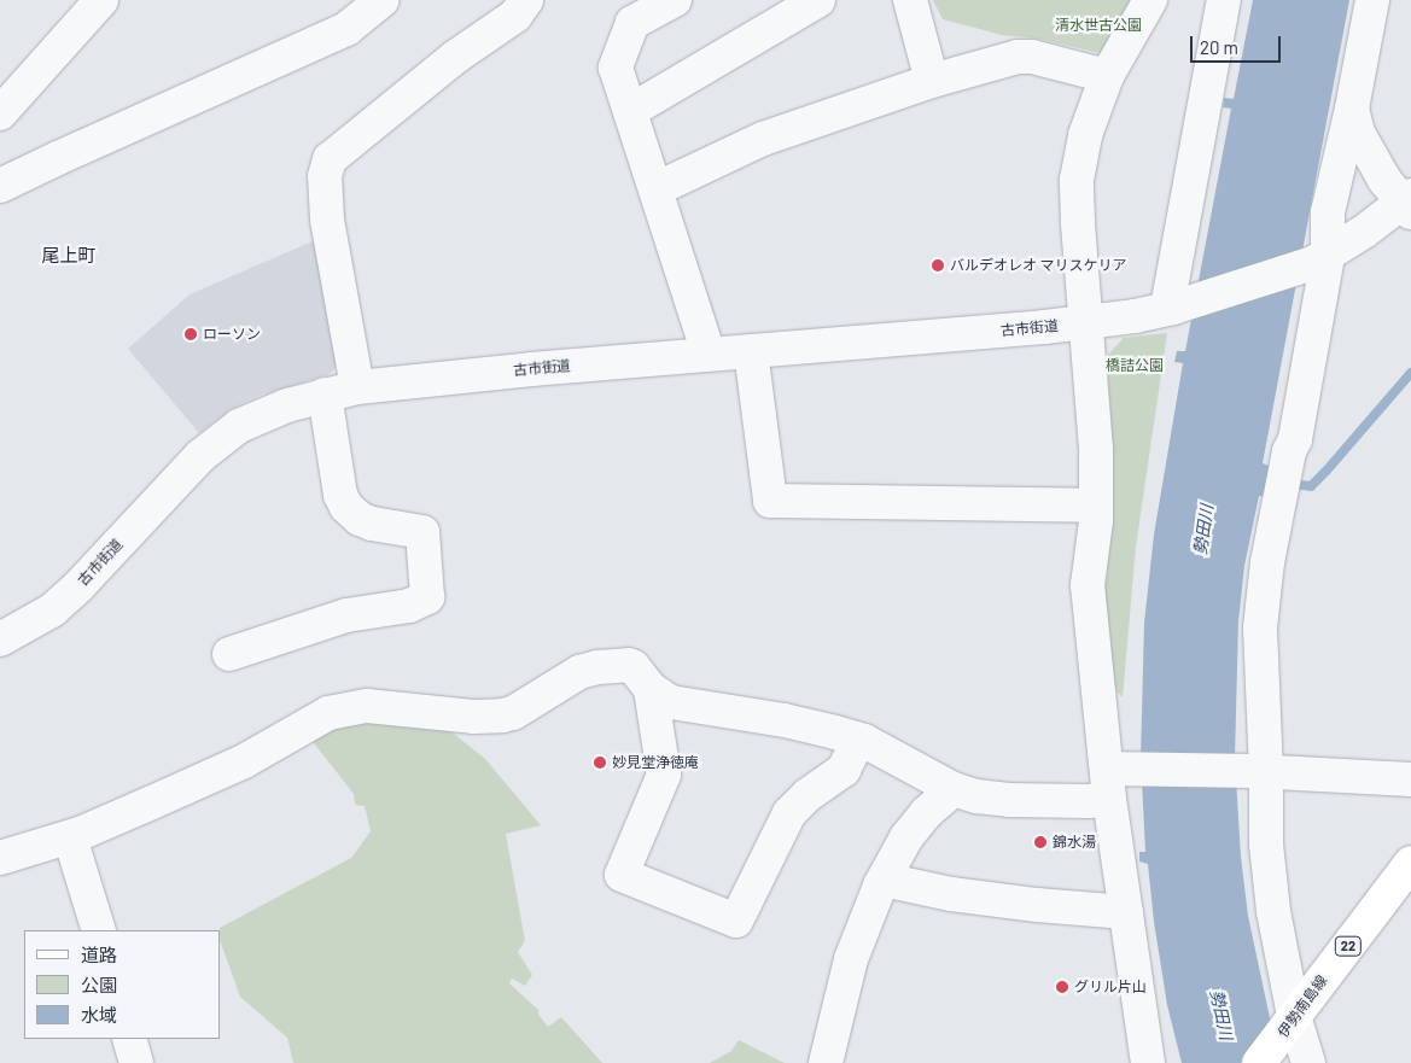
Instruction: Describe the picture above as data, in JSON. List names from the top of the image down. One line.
{"streets":{"main road":["22","伊勢南島線"],"street":["古市街道"]},"districts":["尾上町"],"water":["勢田川"],"parks":["清水世古公園","橋詰公園"],"places":["バルデオレオ マリスケリア","ローソン","妙見堂浄徳庵","錦水湯","グリル片山"],"legend":["道路","公園","水域"],"scale_bar":"20 m"}
